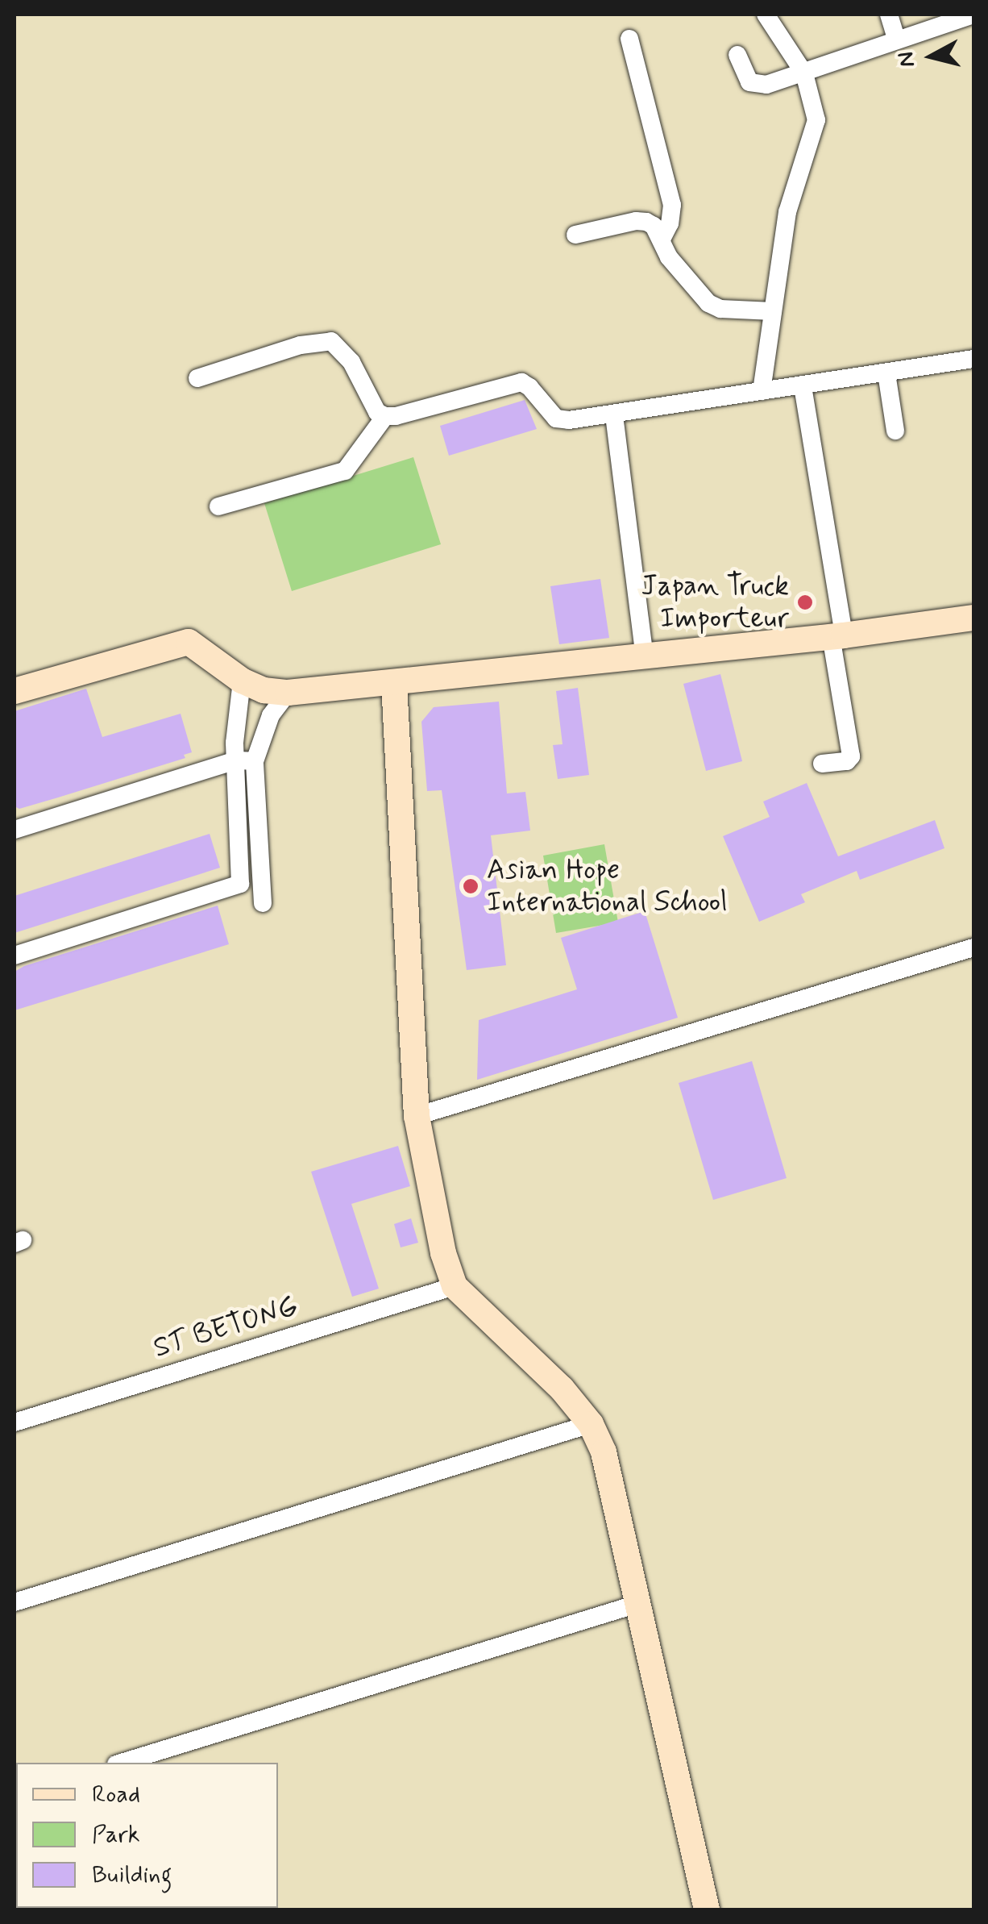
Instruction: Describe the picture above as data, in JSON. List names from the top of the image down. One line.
{"streets":{"street":["ST BETONG"]},"places":["Japan Truck Importeur","Asian Hope International School"],"legend":["Road","Park","Building"],"north":"left"}
